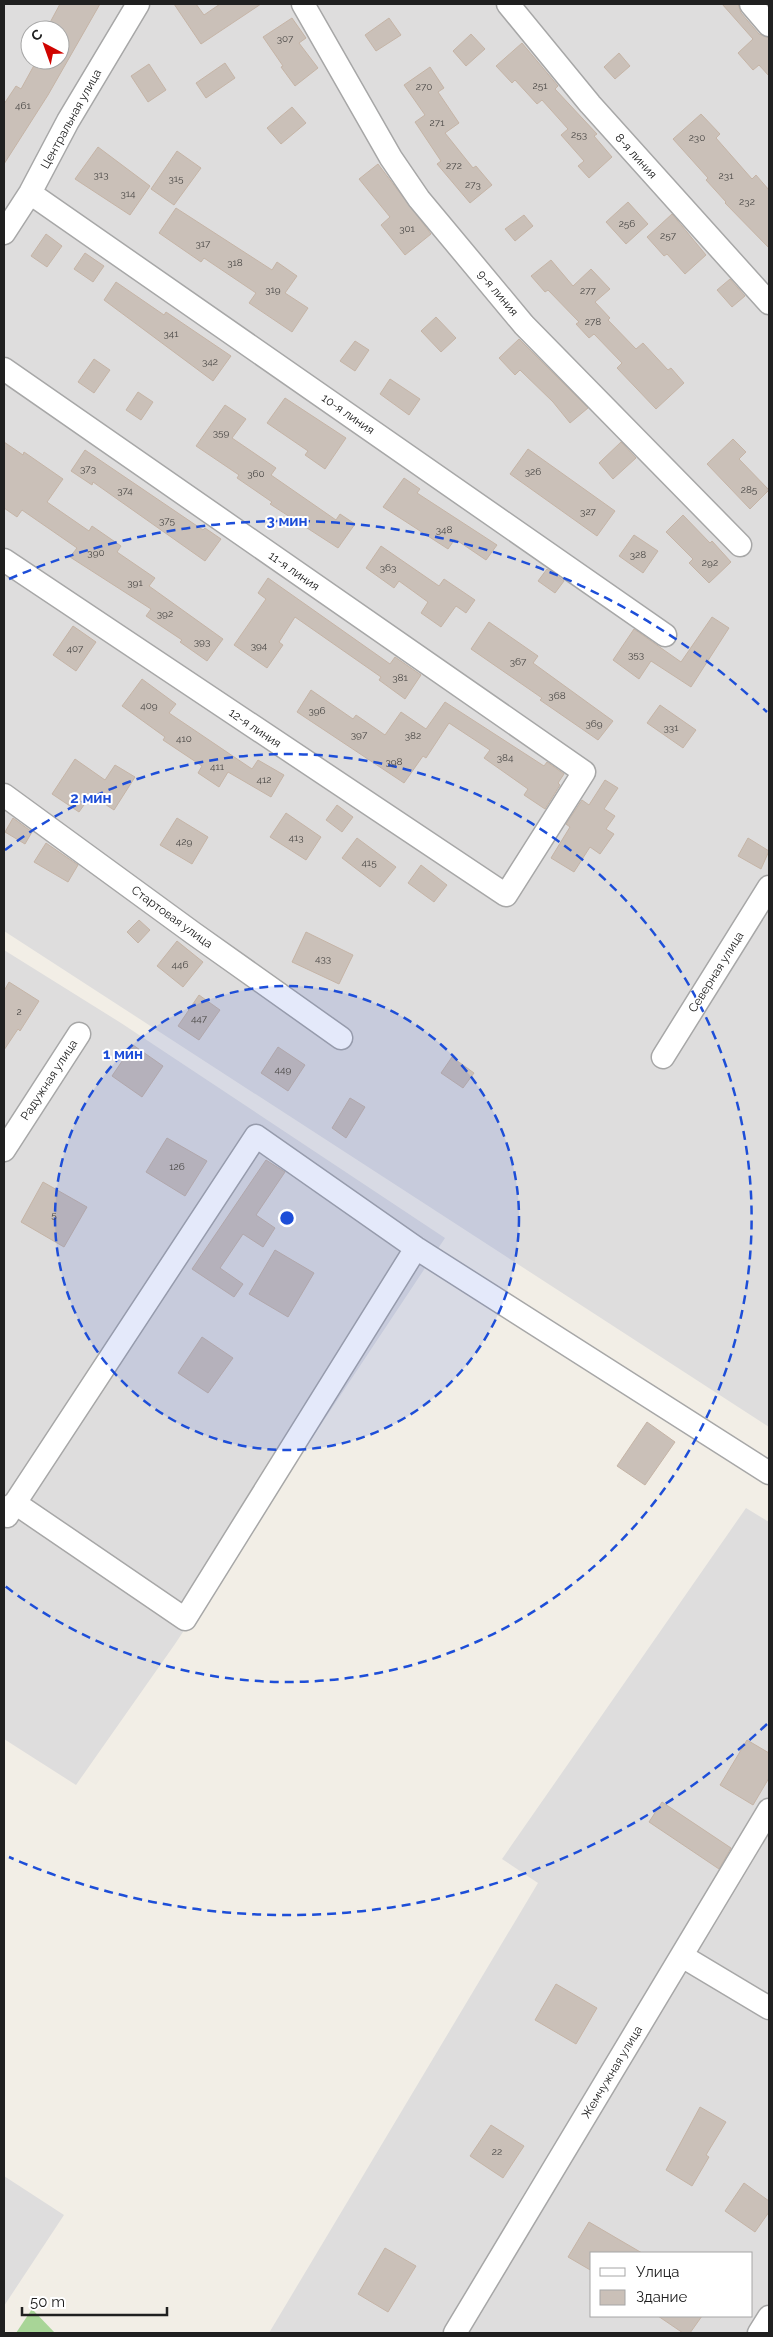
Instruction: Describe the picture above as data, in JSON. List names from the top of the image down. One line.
{"streets":{"street":["Центральная улица","8-я линия","9-я линия","10-я линия","11-я линия","12-я линия","Стартовая улица","Северная улица","Радужная улица","Жемчужная улица"]},"crossings":[["Центральная улица","10-я линия"],["11-я линия","12-я линия"]],"house_numbers":["307","251","270","461","271","253","230","272","313","231","315","273","314","232","256","301","257","317","318","319","277","278","341","342","359","373","326","360","285","374","327","375","348","390","328","292","363","391","392","393","394","407","353","367","381","368","409","396","369","331","397","382","410","384","398","411","412","413","429","415","433","446","2","447","449","126","5","22"],"legend":["Улица","Здание"],"scale_bar":"50 m","north":"top left","rings":["3 мин","2 мин","1 мин"]}
